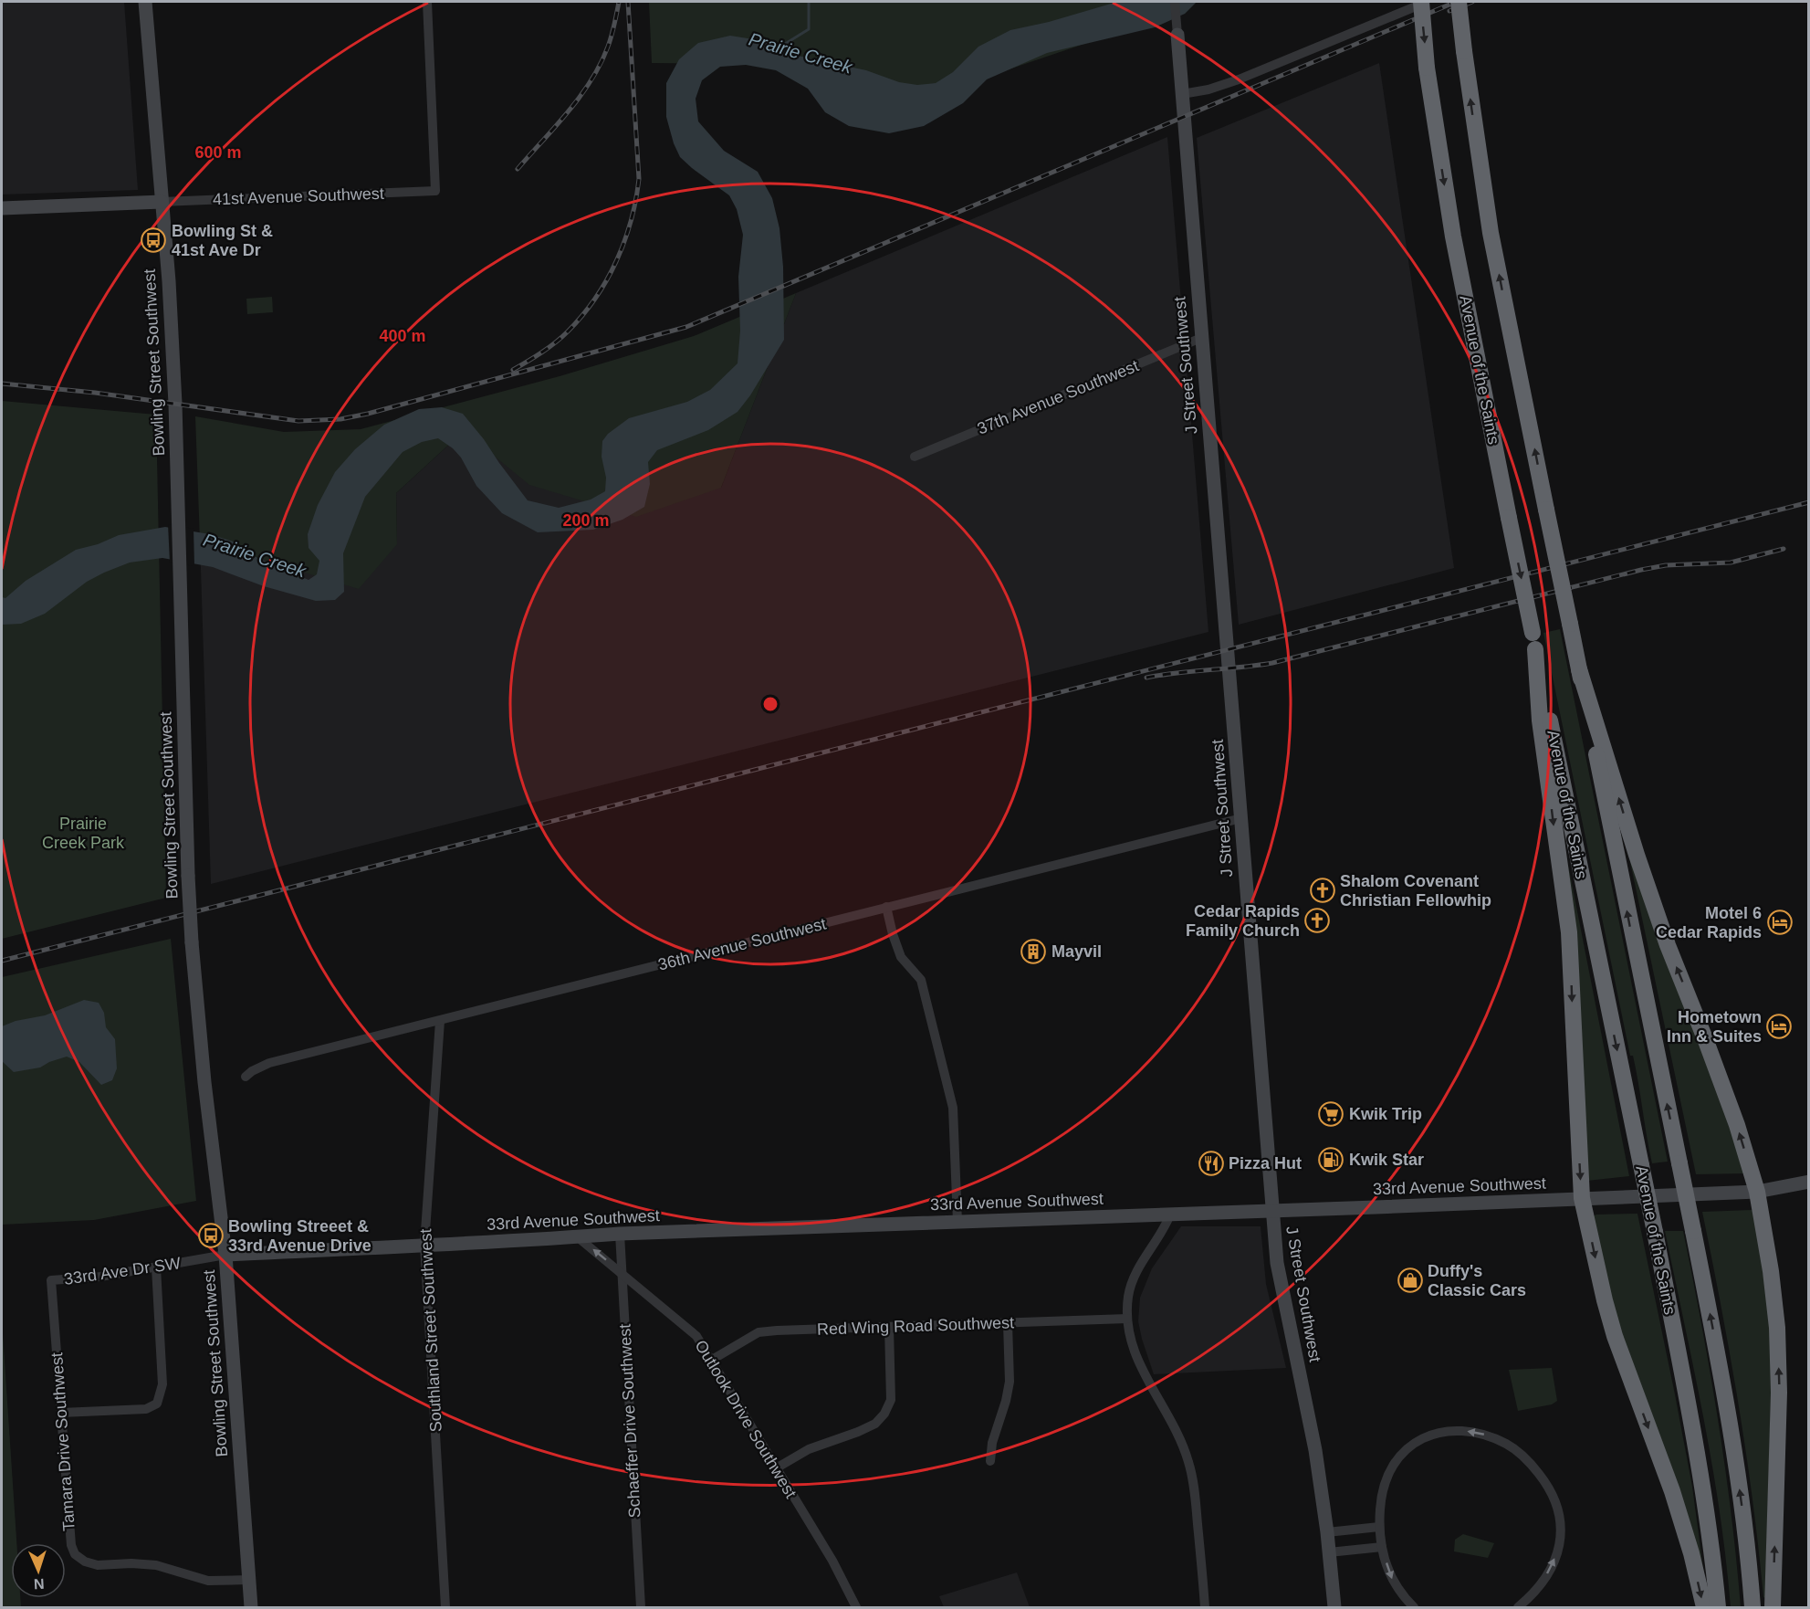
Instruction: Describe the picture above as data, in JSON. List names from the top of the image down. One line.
{"streets":{"highway":["Avenue of the Saints"],"street":["41st Avenue Southwest","Bowling Street Southwest","J Street Southwest","37th Avenue Southwest","36th Avenue Southwest","33rd Avenue Southwest","33rd Ave Dr SW","Red Wing Road Southwest","Southland Street Southwest","Outlook Drive Southwest","Schaeffer Drive Southwest","Tamara Drive Southwest"]},"crossings":[["41st Avenue Southwest","Bowling Street Southwest"],["Bowling Street Southwest","33rd Avenue Southwest"],["Bowling Street Southwest","33rd Ave Dr SW"],["Bowling Street Southwest","Tamara Drive Southwest"],["J Street Southwest","37th Avenue Southwest"],["J Street Southwest","36th Avenue Southwest"],["J Street Southwest","33rd Avenue Southwest"],["36th Avenue Southwest","Southland Street Southwest"],["33rd Avenue Southwest","33rd Ave Dr SW"],["33rd Avenue Southwest","Southland Street Southwest"],["33rd Avenue Southwest","Outlook Drive Southwest"],["33rd Avenue Southwest","Schaeffer Drive Southwest"],["33rd Ave Dr SW","Tamara Drive Southwest"],["Red Wing Road Southwest","Outlook Drive Southwest"],["Outlook Drive Southwest","Schaeffer Drive Southwest"]],"water":["Prairie Creek"],"parks":["Prairie Creek Park"],"places":{"bus stop":["Bowling St & 41st Ave Dr","Bowling Streeet & 33rd Avenue Drive"],"church":["Shalom Covenant Christian Fellowhip","Cedar Rapids Family Church"],"hotel":["Motel 6 Cedar Rapids","Hometown Inn & Suites"],"building":["Mayvil"],"supermarket":["Kwik Trip"],"fuel station":["Kwik Star"],"restaurant":["Pizza Hut"],"shop":["Duffy's Classic Cars"]},"north":"bottom","rings":["600 m","400 m","200 m"]}
